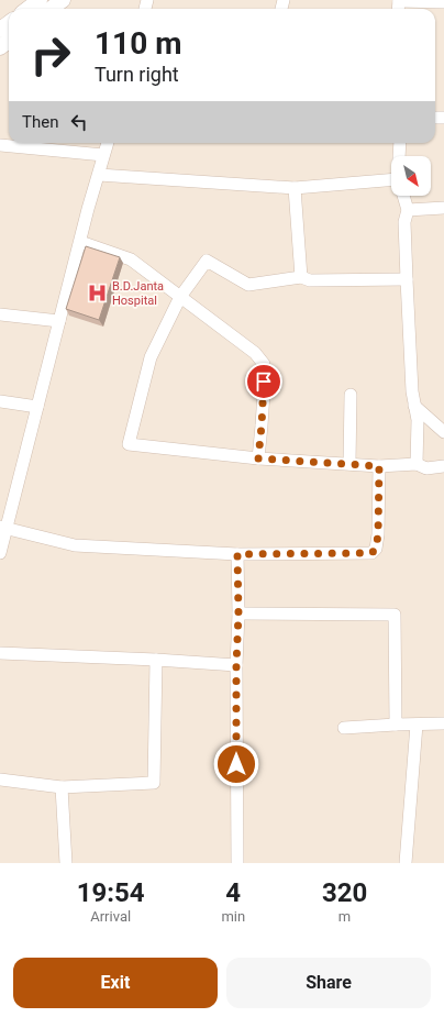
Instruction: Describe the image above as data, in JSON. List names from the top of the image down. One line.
{"places":{"hospital":["B.D.Janta Hospital"]},"north":"bottom right","page":{"turn":["110 m","Turn right"],"then":"Then","eta":["19:54","Arrival","4","min","320","m"],"buttons":["Exit","Share"]}}
